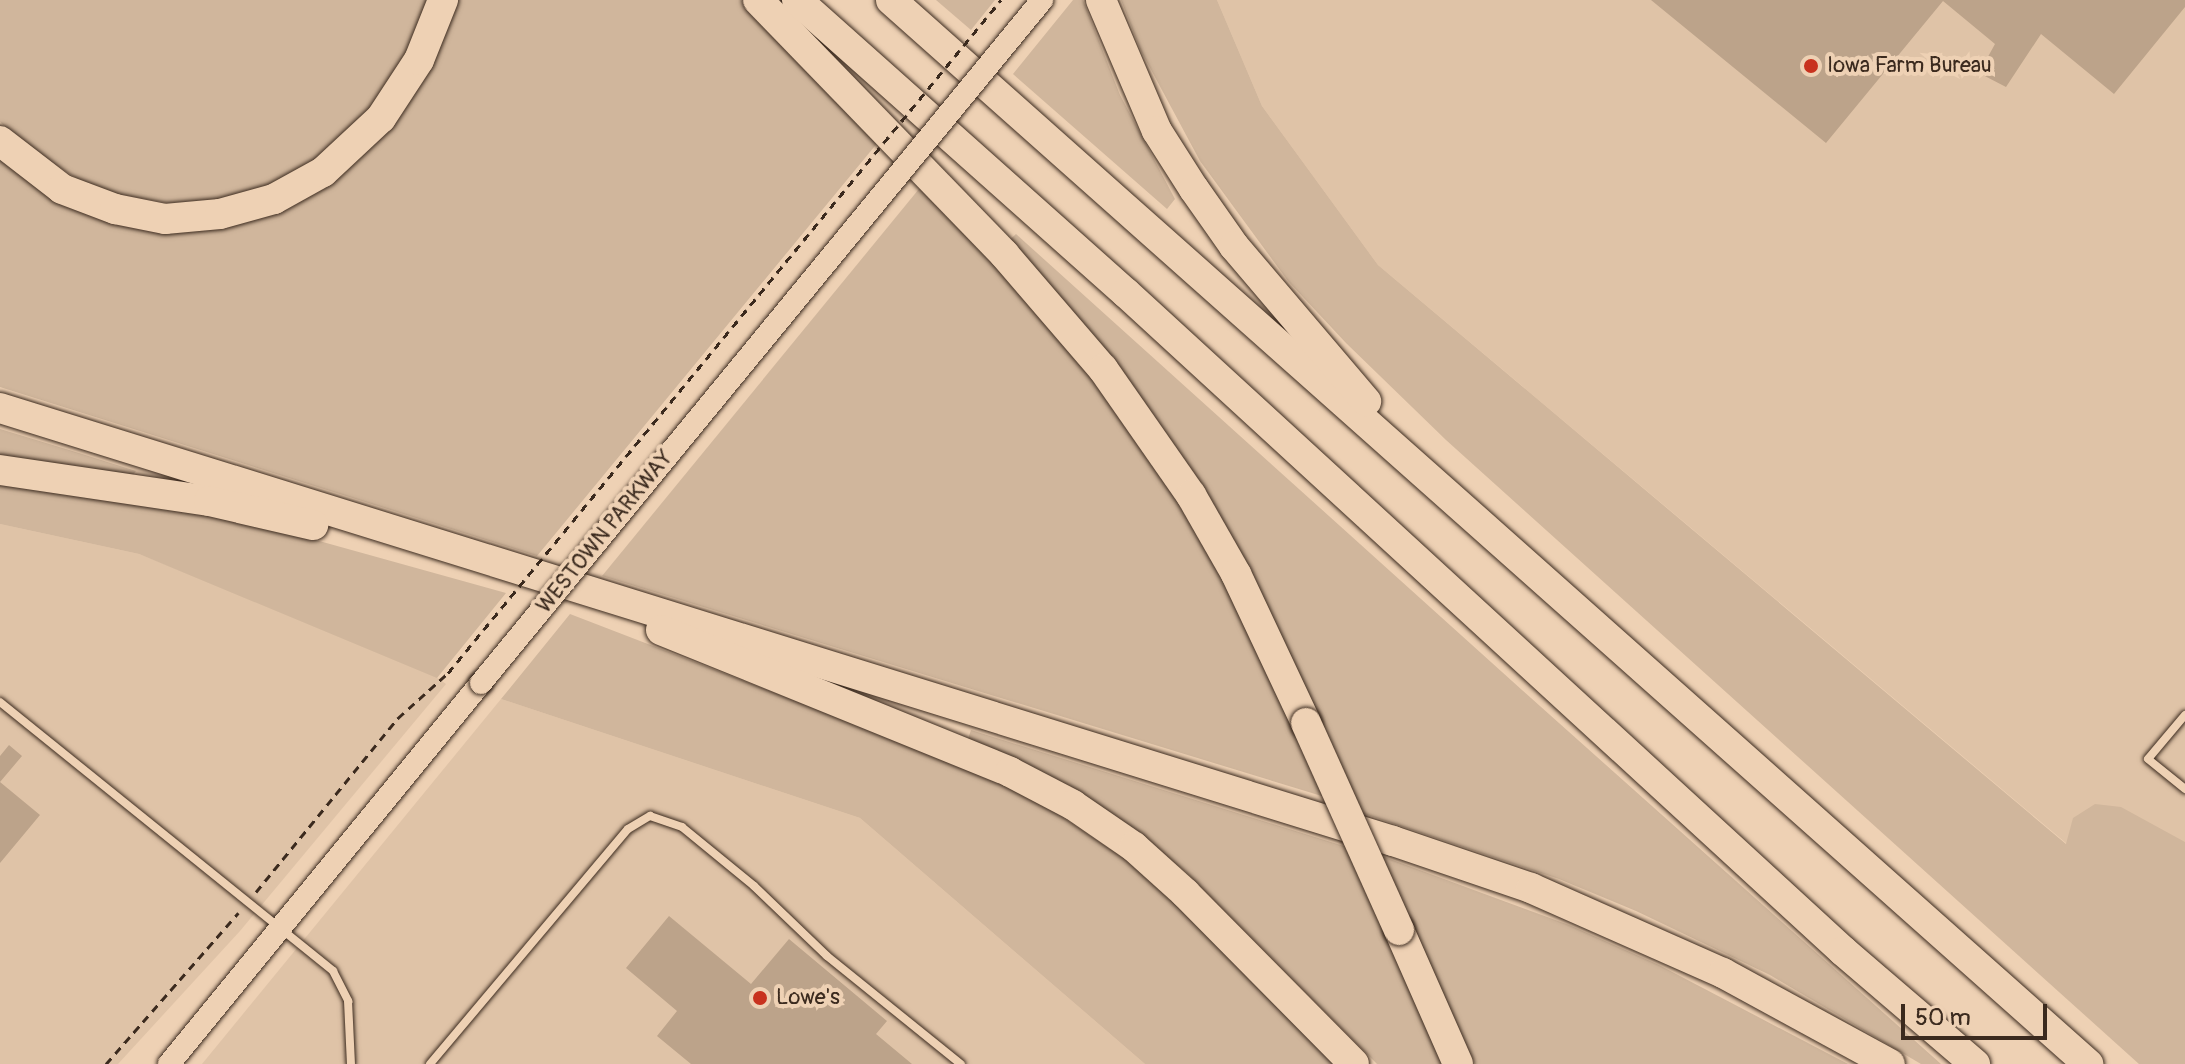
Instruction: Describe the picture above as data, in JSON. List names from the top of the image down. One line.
{"streets":{"street":["WESTOWN PARKWAY"]},"places":["Iowa Farm Bureau","Lowe's"],"scale_bar":"50 m"}
